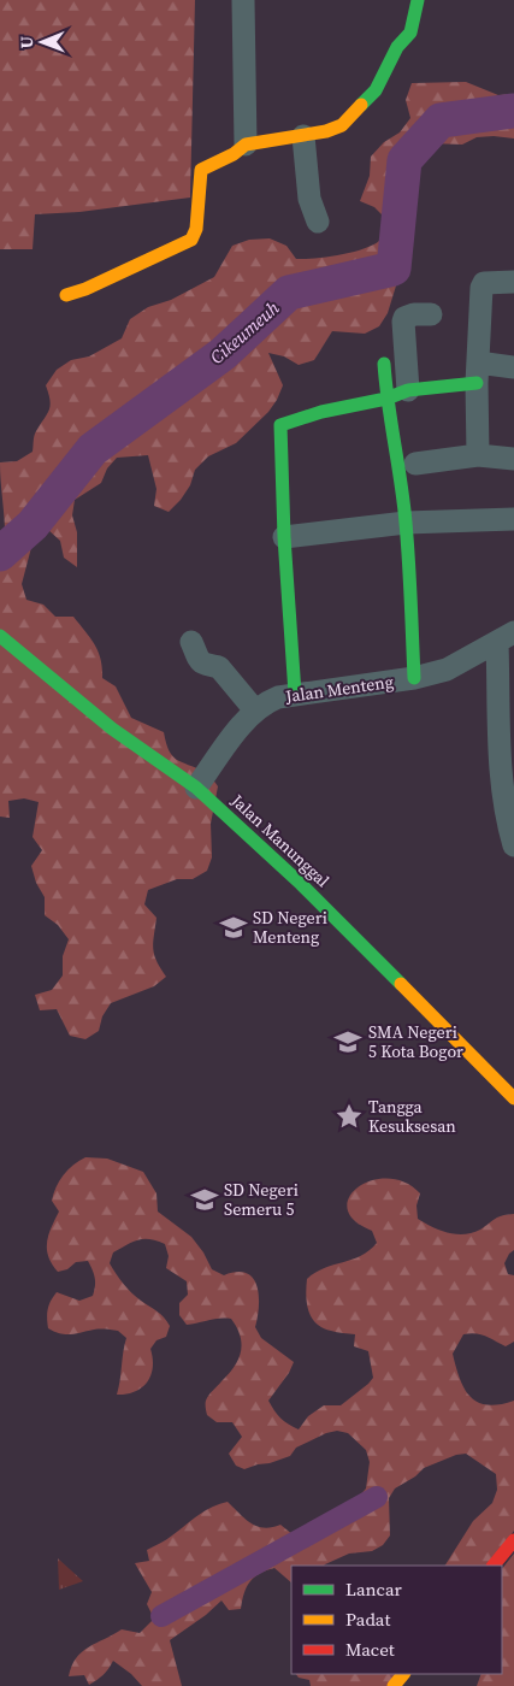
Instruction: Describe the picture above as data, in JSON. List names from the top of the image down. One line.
{"streets":{"street":["Jalan Menteng","Jalan Manunggal"]},"crossings":[["Jalan Menteng","Jalan Manunggal"]],"water":["Cikeumeuh"],"places":{"school or university":["SD Negeri Menteng","SMA Negeri 5 Kota Bogor","SD Negeri Semeru 5"],"place":["Tangga Kesuksesan"]},"legend":["Lancar","Padat","Macet"],"north":"left"}
